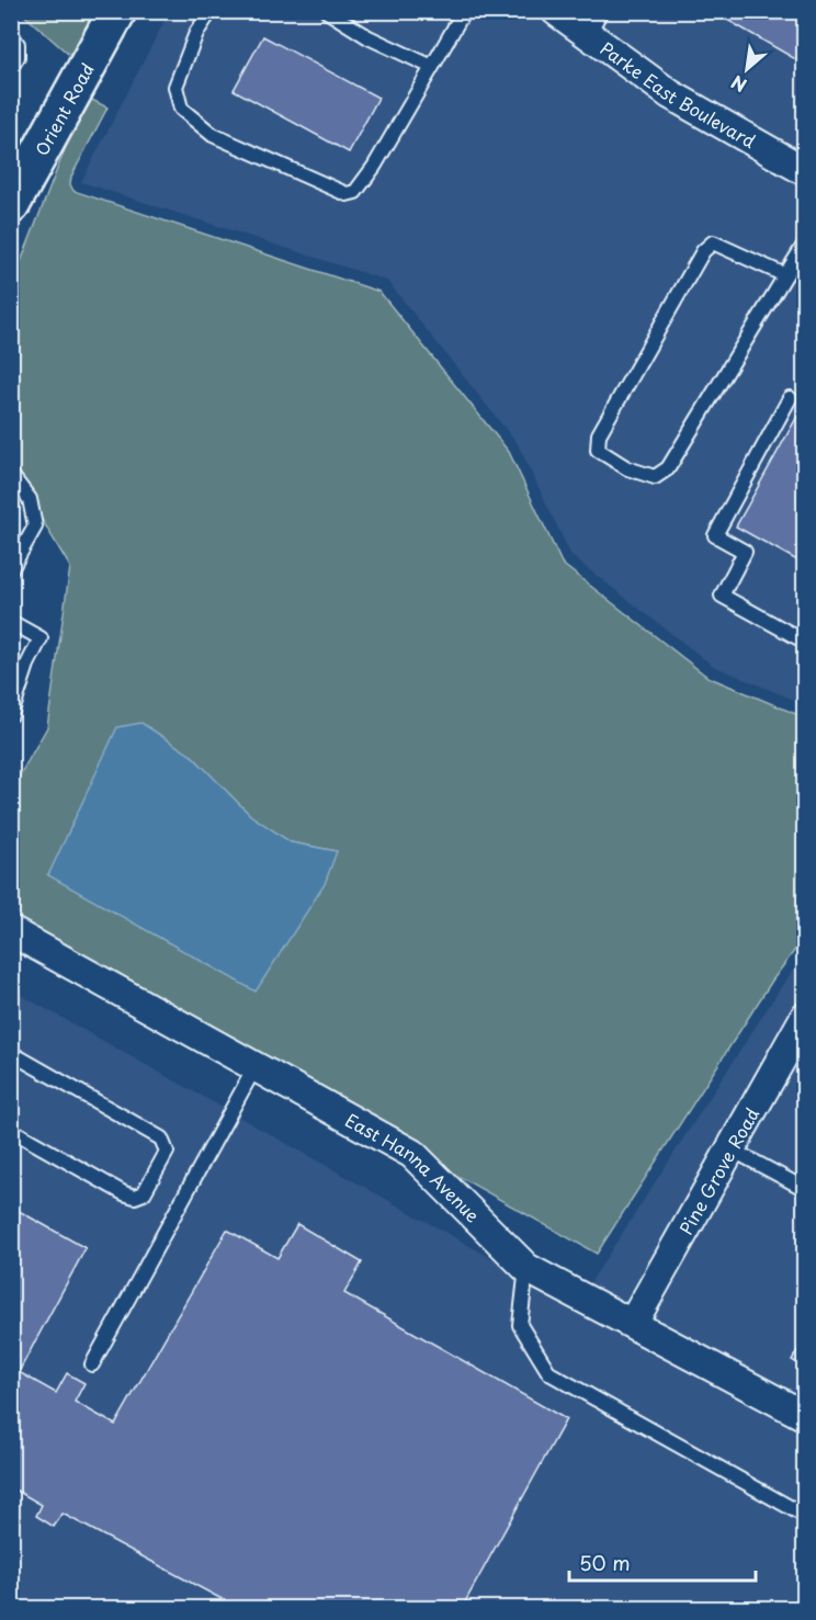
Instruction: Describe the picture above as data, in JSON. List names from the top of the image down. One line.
{"streets":{"street":["Parke East Boulevard","Orient Road","East Hanna Avenue","Pine Grove Road"]},"crossings":[["East Hanna Avenue","Pine Grove Road"]],"scale_bar":"50 m","north":"bottom left"}
